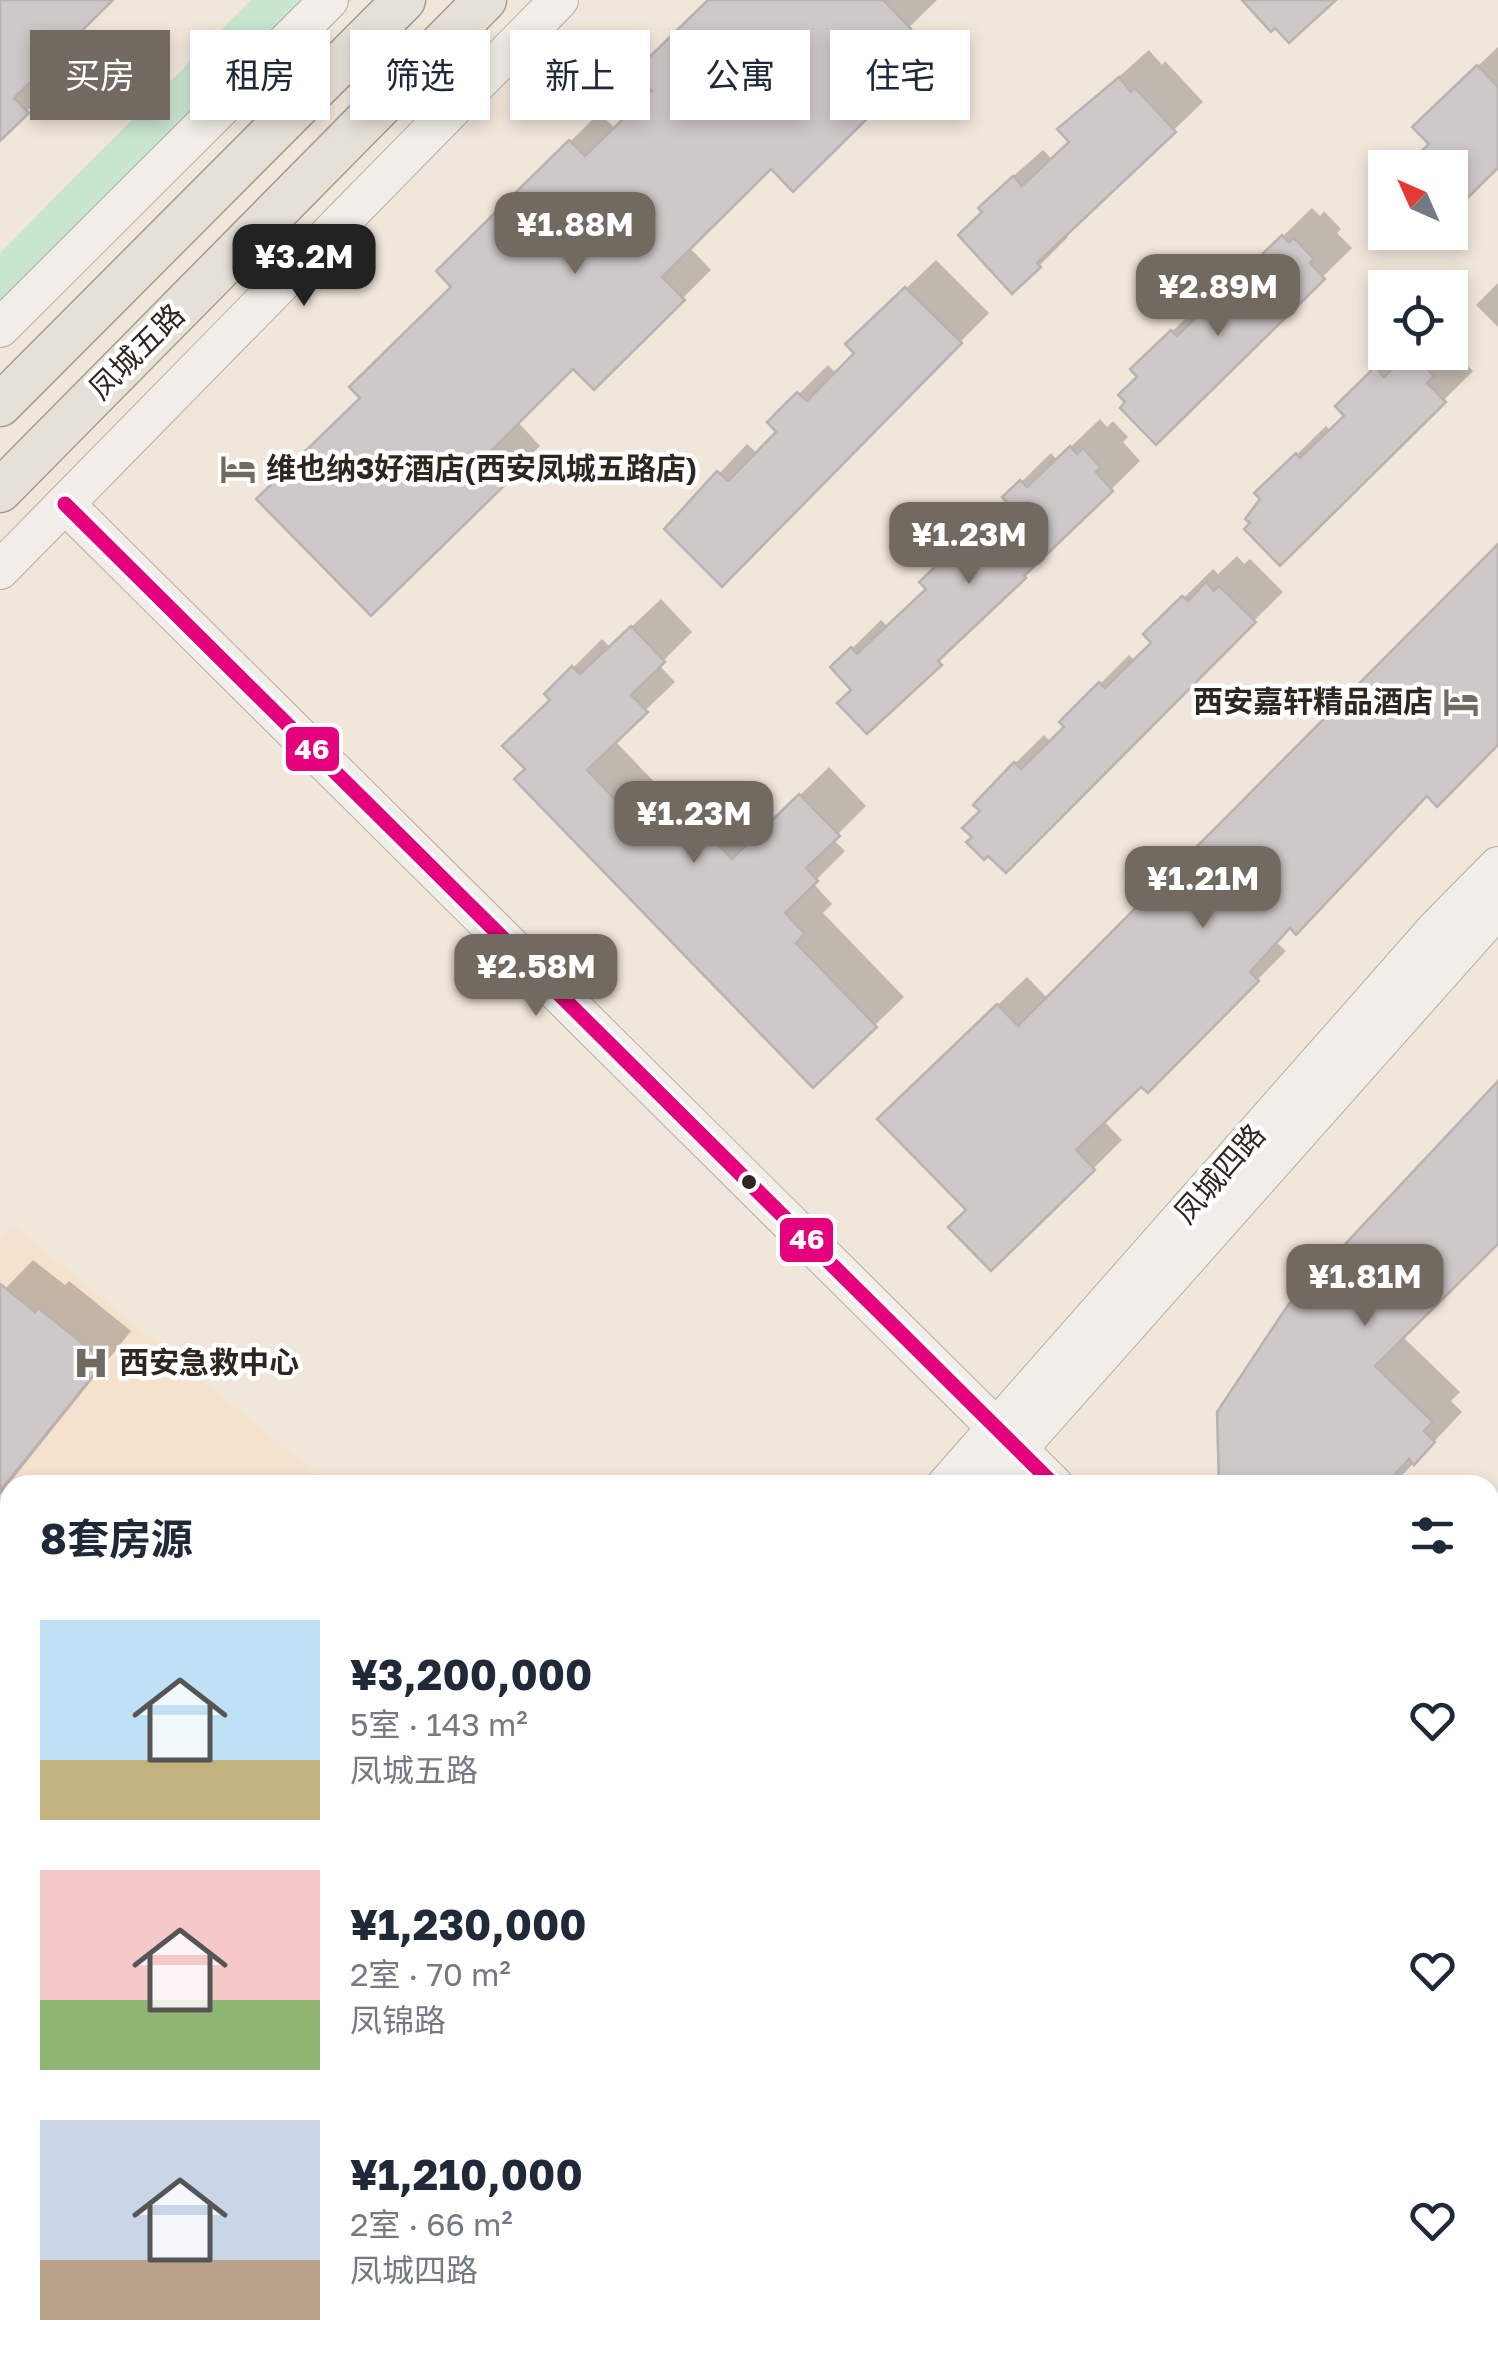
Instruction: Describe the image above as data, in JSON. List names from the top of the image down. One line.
{"streets":{"main road":["凤城五路"],"street":["凤城四路"]},"places":{"hotel":["维也纳3好酒店(西安凤城五路店)","西安嘉轩精品酒店"],"hospital":["西安急救中心"]},"lines":["transit line 46"],"north":"top left","page":{"chip":["买房","租房","筛选","新上","公寓","住宅"],"price":["¥1.88M","¥3.2M","¥2.89M","¥1.23M","¥1.23M","¥1.21M","¥2.58M","¥1.81M"],"heading":"8套房源","list":[{"name":"¥3,200,000","note":"5室 · 143 m² · 凤城五路"},{"name":"¥1,230,000","note":"2室 · 70 m² · 凤锦路"},{"name":"¥1,210,000","note":"2室 · 66 m² · 凤城四路"}]}}
